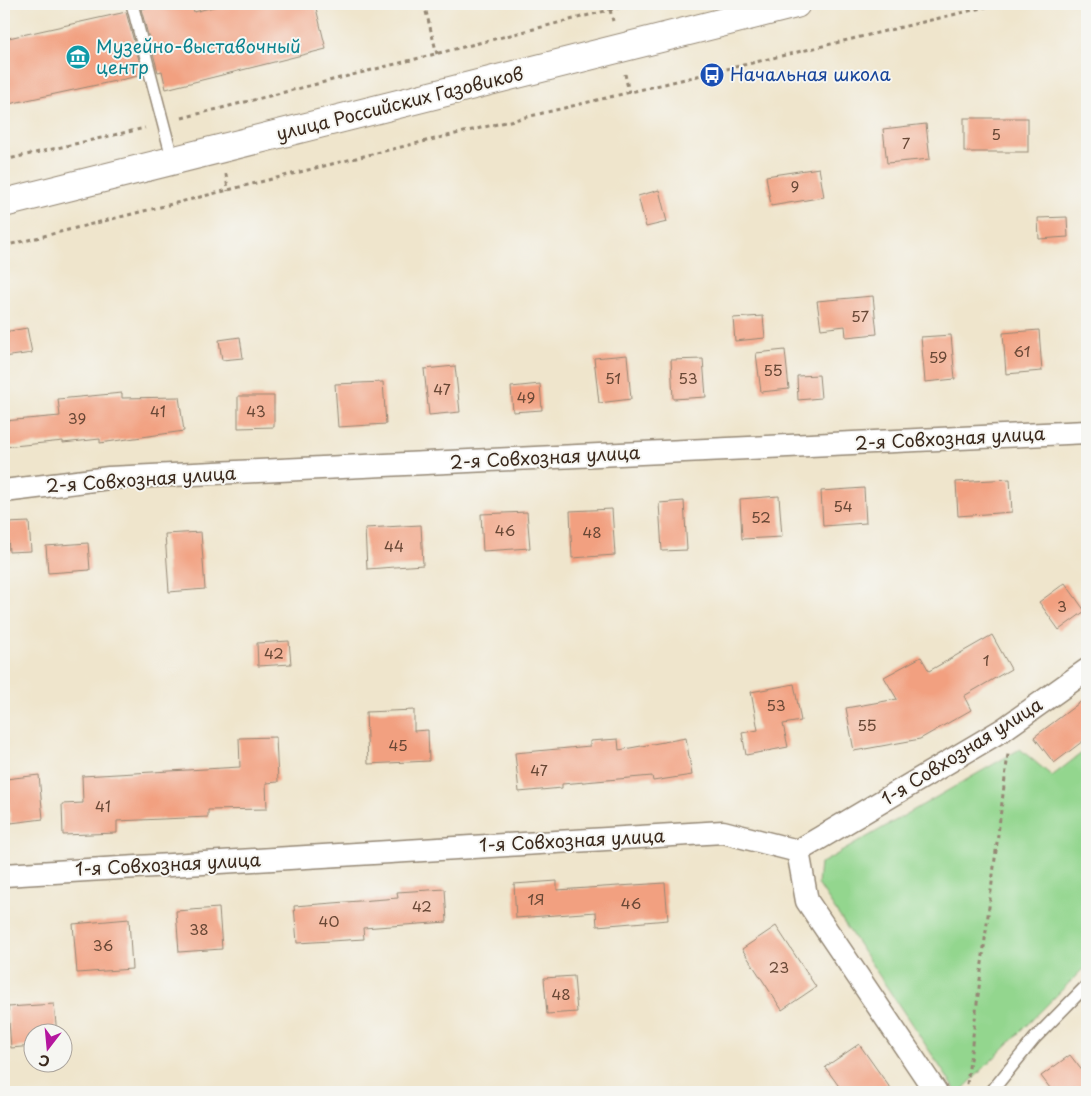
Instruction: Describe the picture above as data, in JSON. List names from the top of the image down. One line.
{"streets":{"main road":["улица Российских Газовиков"],"street":["2-я Совхозная улица","1-я Совхозная улица"]},"places":{"museum":["Музейно-выставочный центр"],"bus stop":["Начальная школа"]},"house_numbers":["5","7","9","57","61","59","55","51","53","47","49","41","43","39","54","52","46","48","44","3","42","1","53","55","45","47","41","1Я","46","42","40","38","36","23","48"],"north":"bottom"}
